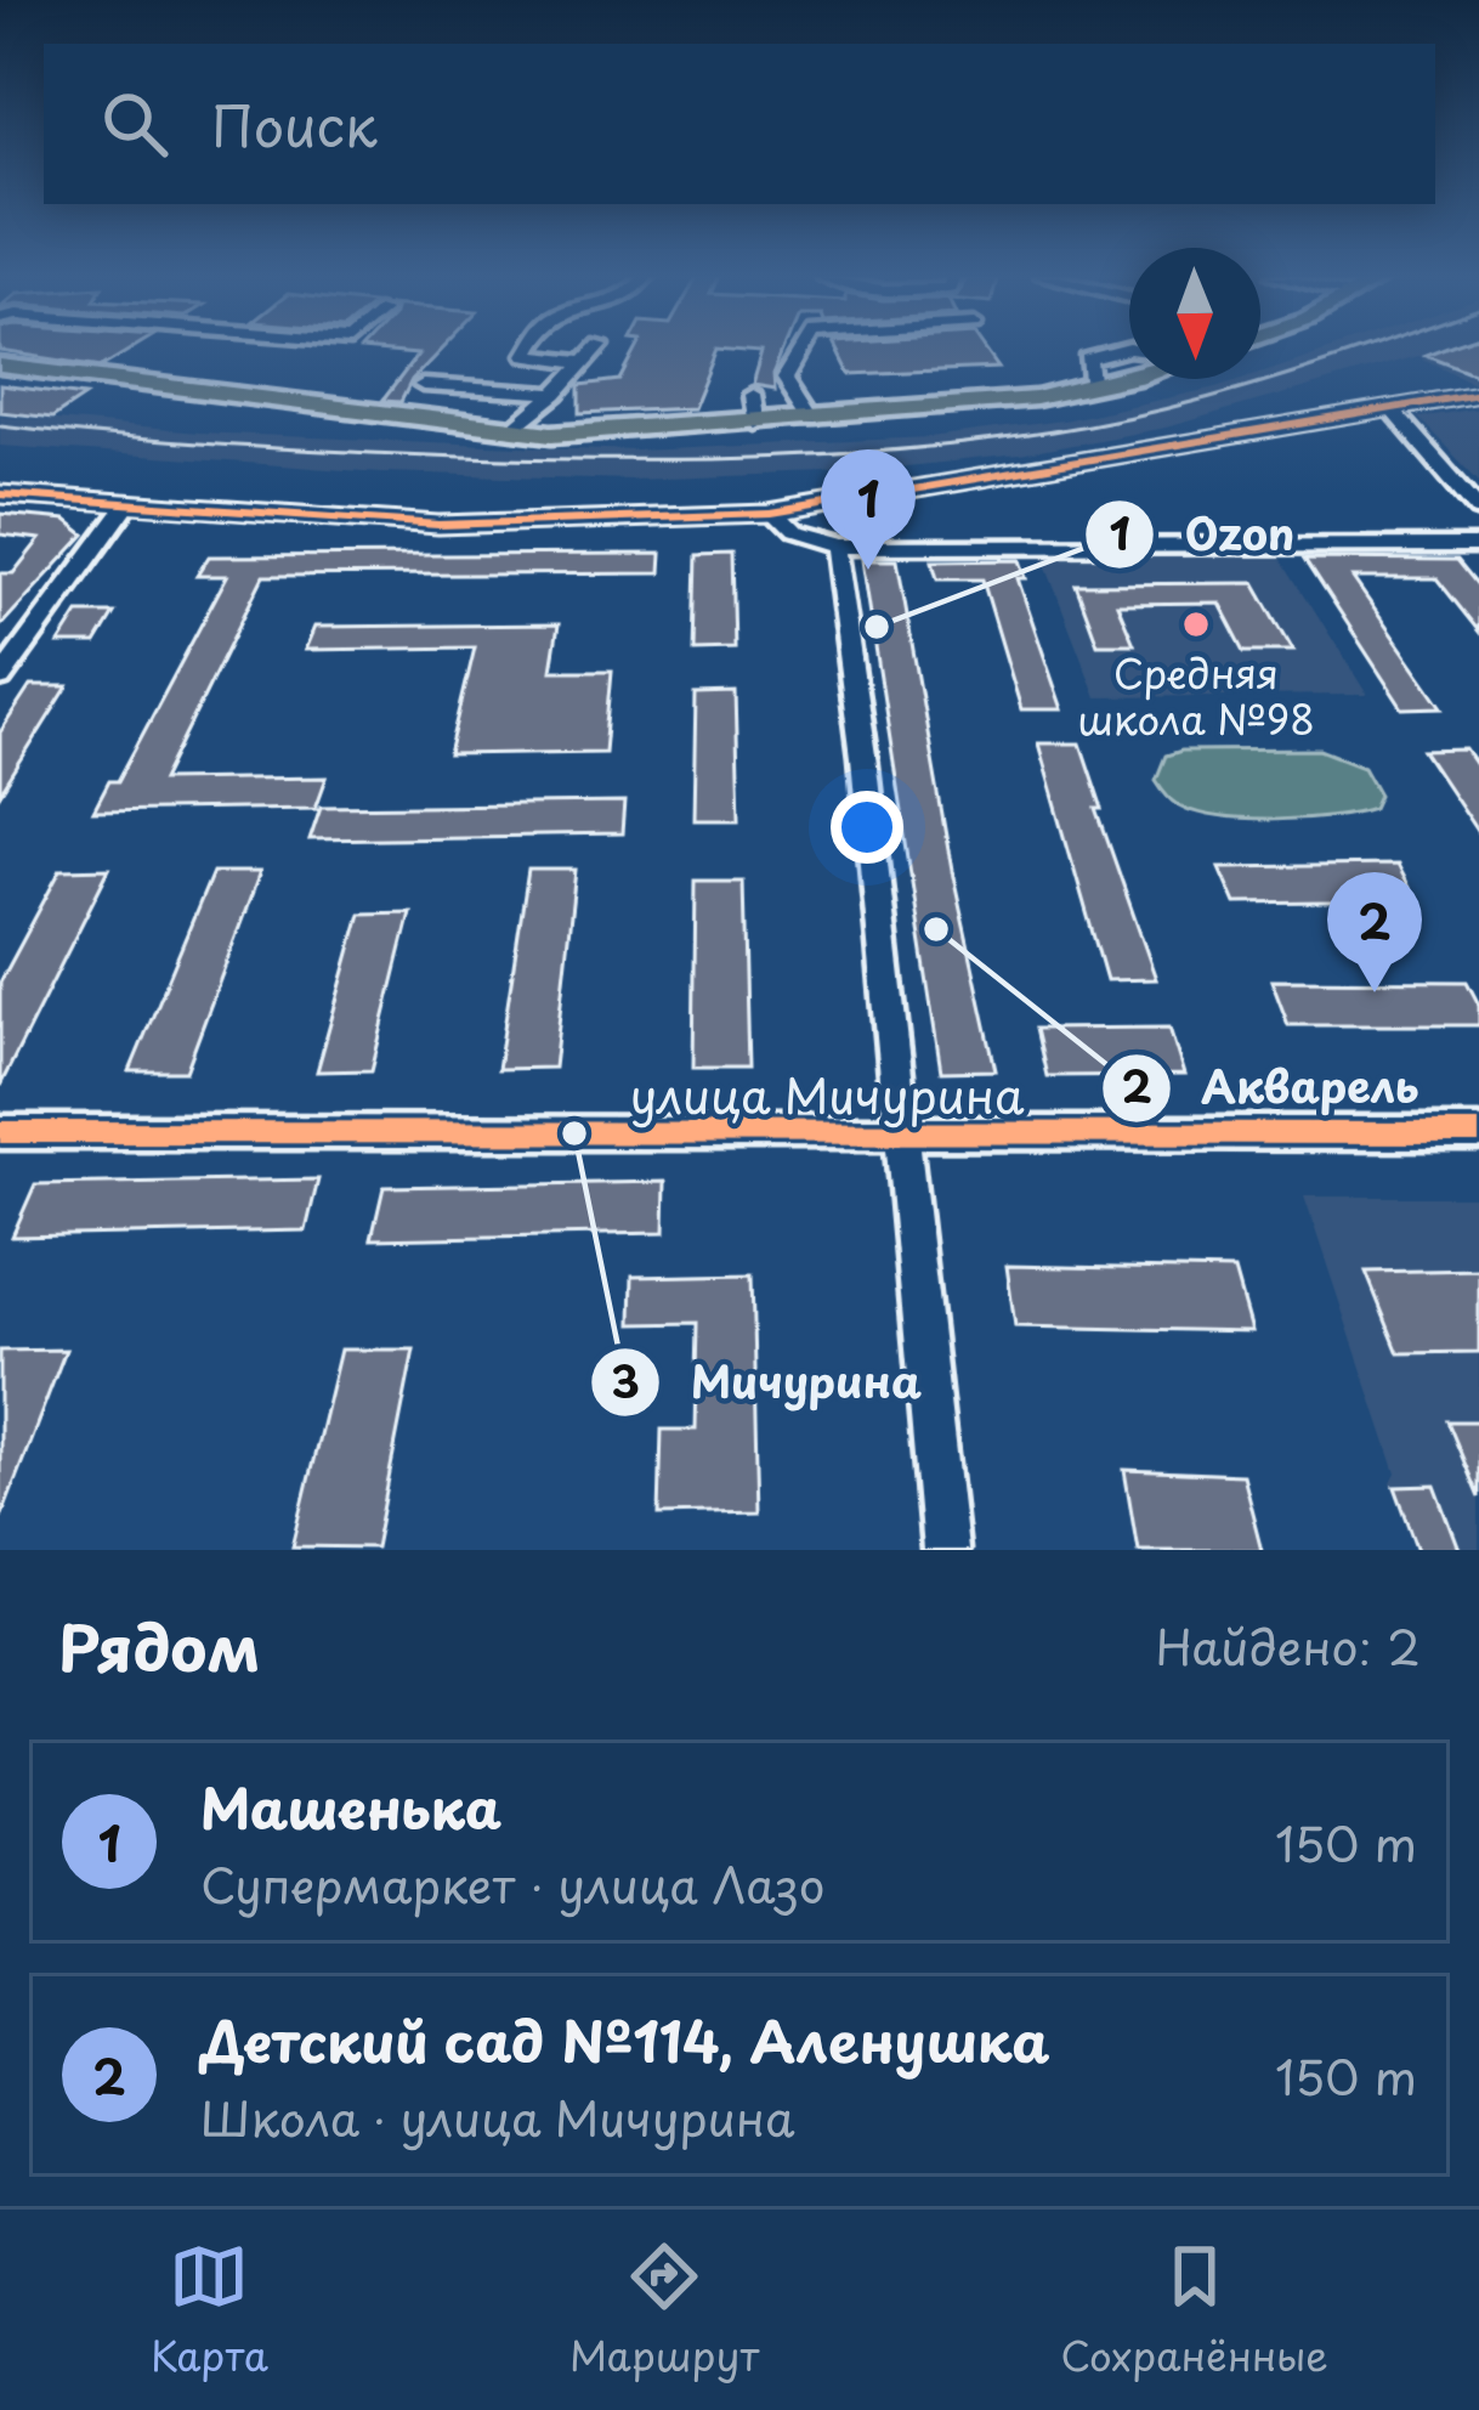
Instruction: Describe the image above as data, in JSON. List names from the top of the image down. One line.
{"streets":{"street":["улица Мичурина"]},"places":["Средняя школа №98","Ozon","Акварель","Мичурина"],"north":"bottom","page":{"search":"Поиск","pins":["1","2"],"heading":["Рядом","Найдено: 2"],"list":[{"mark":"1","name":"Машенька","note":"Супермаркет · улица Лазо","value":"150 m"},{"mark":"2","name":"Детский сад №114, Аленушка","note":"Школа · улица Мичурина","value":"150 m"}],"nav":["Карта","Маршрут","Сохранённые"]}}
